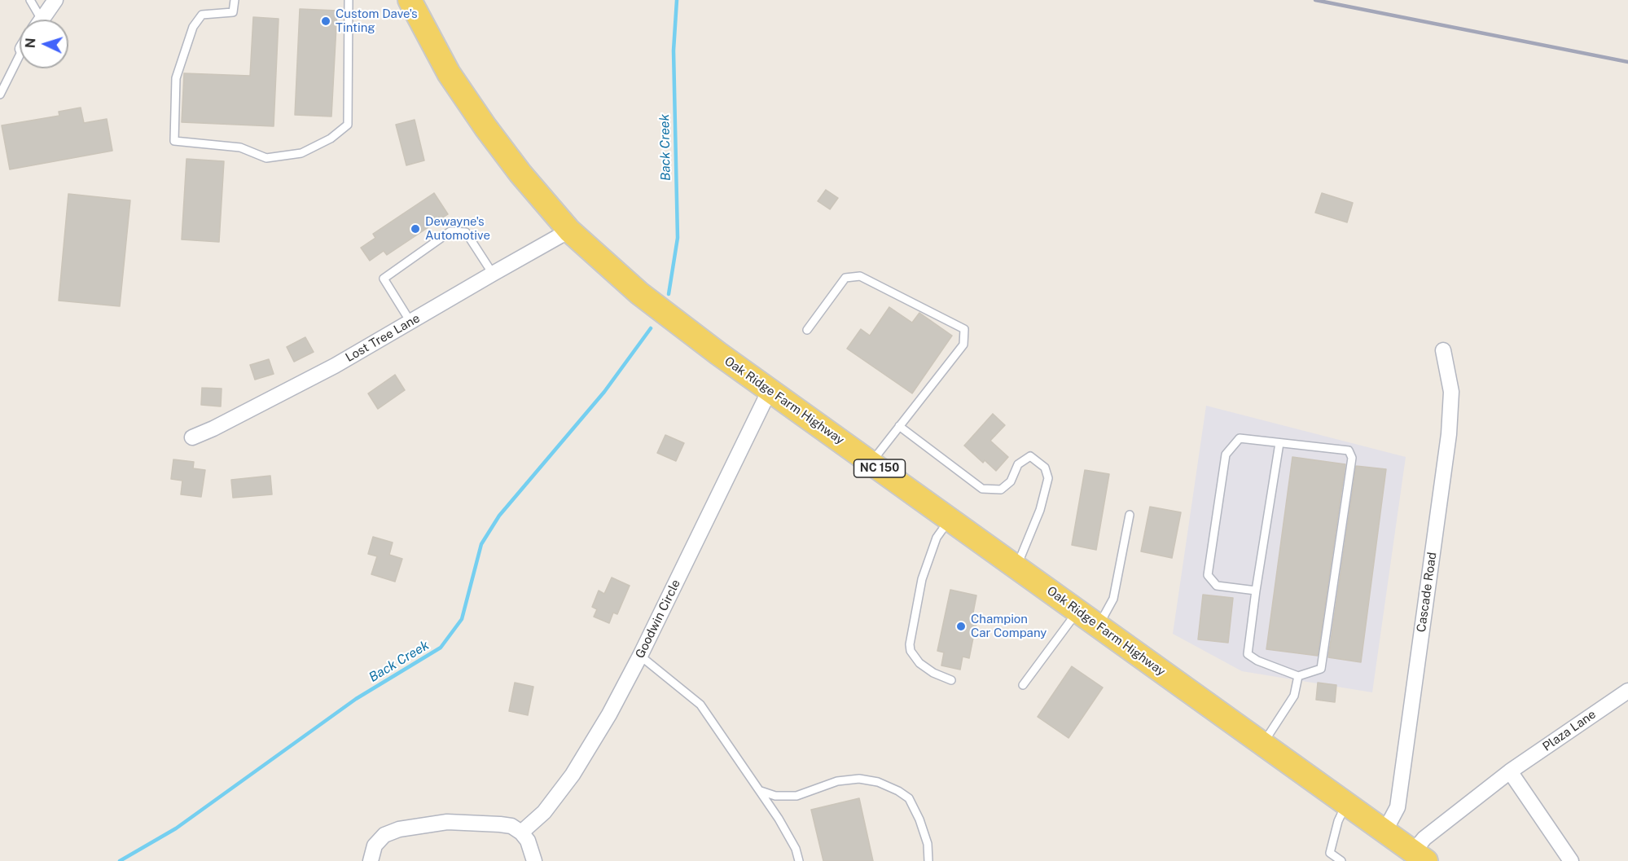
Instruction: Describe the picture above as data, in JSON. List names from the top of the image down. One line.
{"streets":{"main road":["Oak Ridge Farm Highway","NC 150"],"street":["Lost Tree Lane","Cascade Road","Goodwin Circle","Plaza Lane"]},"crossings":[["Lost Tree Lane","Oak Ridge Farm Highway"],["Oak Ridge Farm Highway","Cascade Road"],["Oak Ridge Farm Highway","Goodwin Circle"],["Oak Ridge Farm Highway","Plaza Lane"]],"water":["Back Creek"],"places":["Custom Dave's Tinting","Dewayne's Automotive","Champion Car Company"],"north":"left"}
